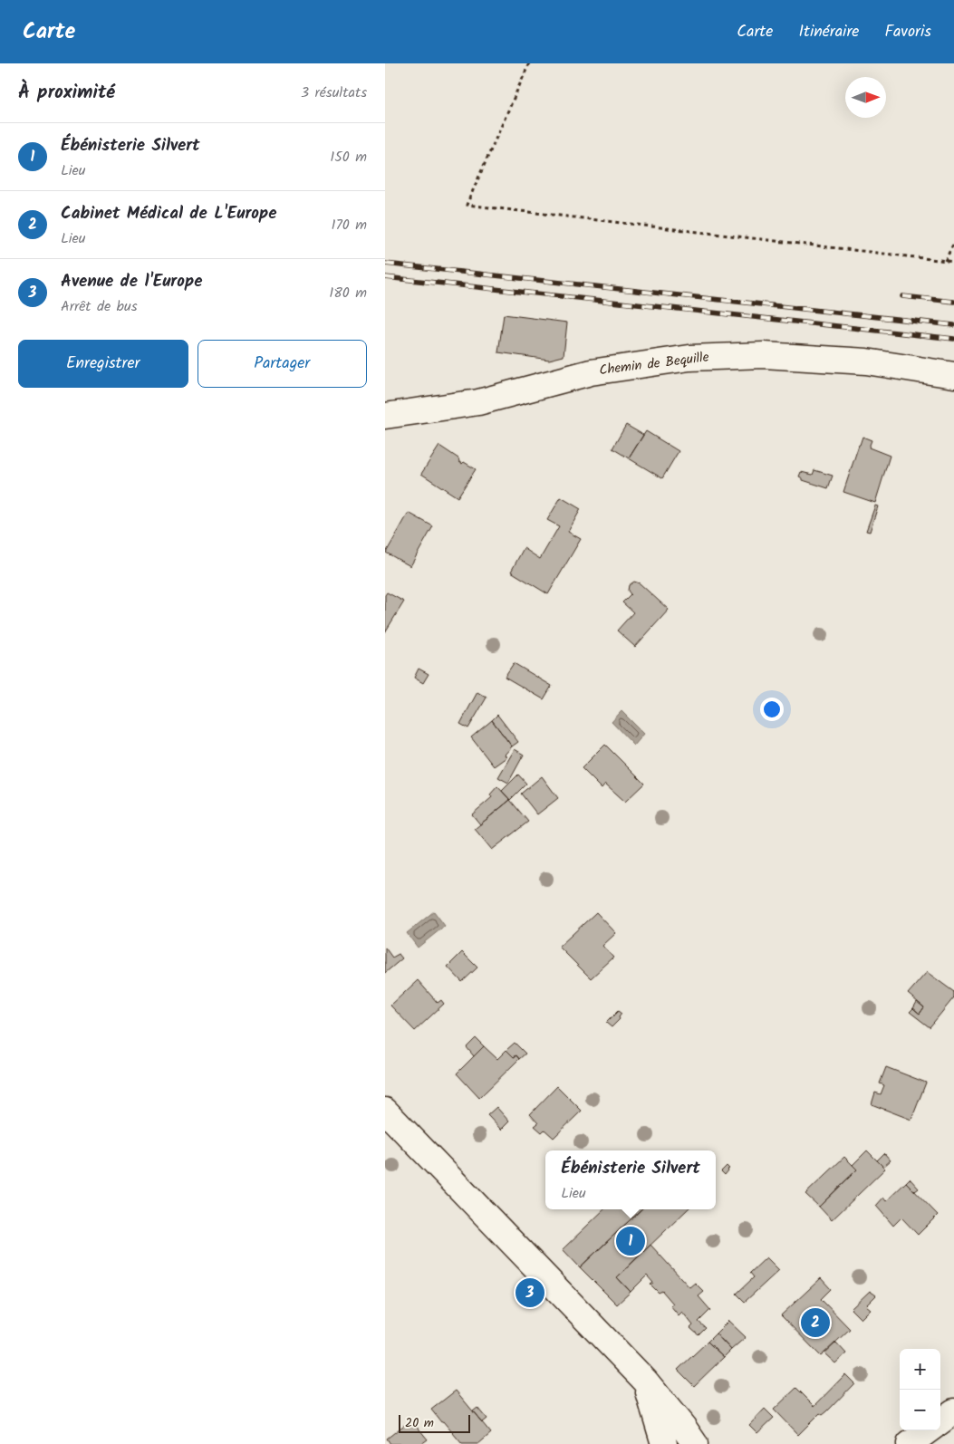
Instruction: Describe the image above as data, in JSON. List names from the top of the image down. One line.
{"streets":{"main road":["Chemin de Bequille"]},"scale_bar":"20 m","north":"right","page":{"header":"Carte","nav":["Carte","Itinéraire","Favoris"],"heading":["À proximité","3 résultats"],"list":[{"mark":"1","name":"Ébénisterie Silvert","note":"Lieu","value":"150 m"},{"mark":"2","name":"Cabinet Médical de L'Europe","note":"Lieu","value":"170 m"},{"mark":"3","name":"Avenue de l'Europe","note":"Arrêt de bus","value":"180 m"}],"buttons":["Enregistrer","Partager"],"popup":["Ébénisterie Silvert","Lieu"],"pins":["1","3","2"],"map_buttons":["+","−"],"scale":"20 m"}}
